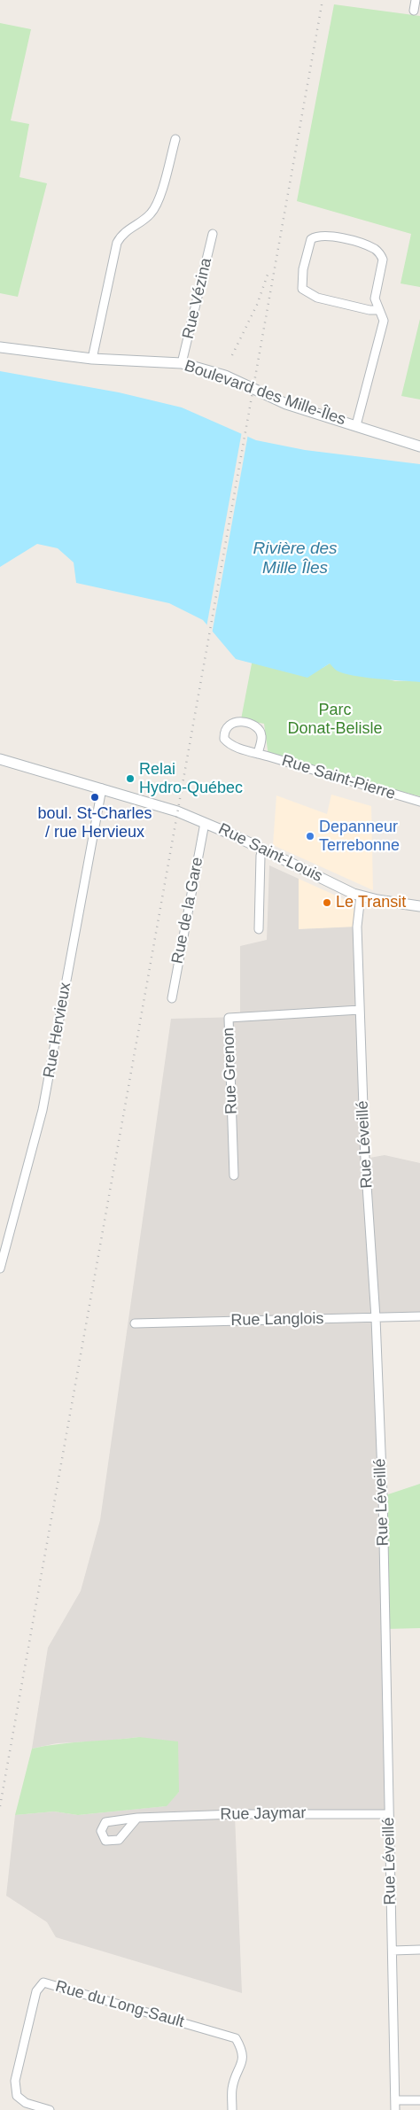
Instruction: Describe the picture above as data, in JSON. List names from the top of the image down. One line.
{"streets":{"main road":["Boulevard des Mille-Îles","Rue Saint-Louis"],"street":["Rue Vézina","Rue Saint-Pierre","Rue de la Gare","Rue Hervieux","Rue Grenon","Rue Léveillé","Rue Langlois","Rue Jaymar","Rue du Long-Sault"]},"crossings":[["Rue Vézina","Boulevard des Mille-Îles"],["Rue Saint-Louis","Rue de la Gare"],["Rue Saint-Louis","Rue Hervieux"],["Rue Saint-Louis","Rue Léveillé"],["Rue Grenon","Rue Léveillé"],["Rue Léveillé","Rue Langlois"],["Rue Léveillé","Rue Jaymar"]],"water":["Rivière des Mille Îles"],"parks":["Parc Donat-Belisle"],"places":["Relai Hydro-Québec","boul. St-Charles / rue Hervieux","Depanneur Terrebonne","Le Transit"]}
